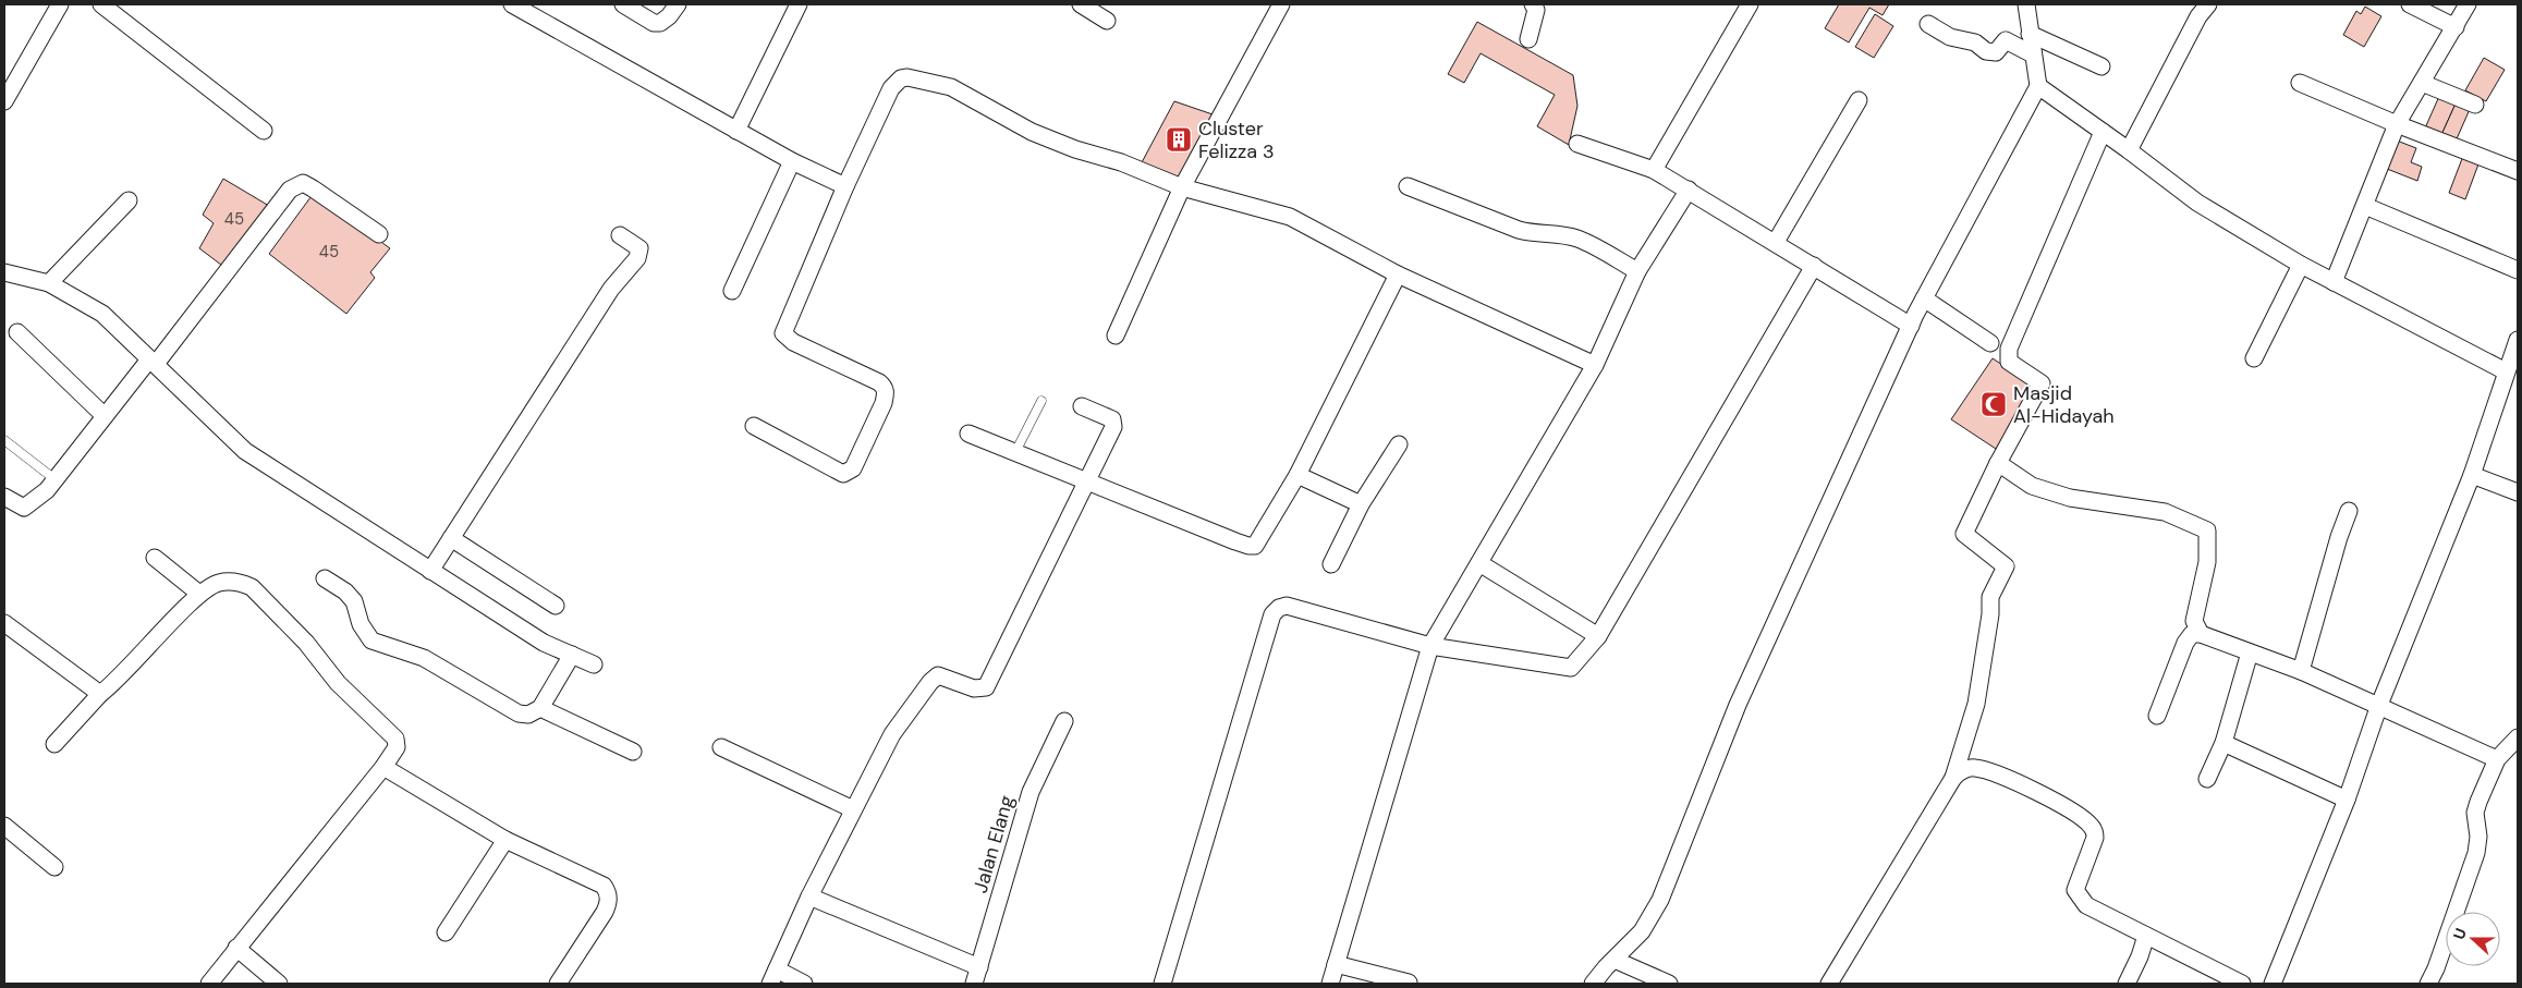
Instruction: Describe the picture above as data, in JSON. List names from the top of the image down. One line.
{"streets":{"street":["Jalan Elang"]},"places":{"building":["Cluster Felizza 3"],"mosque":["Masjid Al-Hidayah"]},"house_numbers":["45","45"],"north":"left"}
